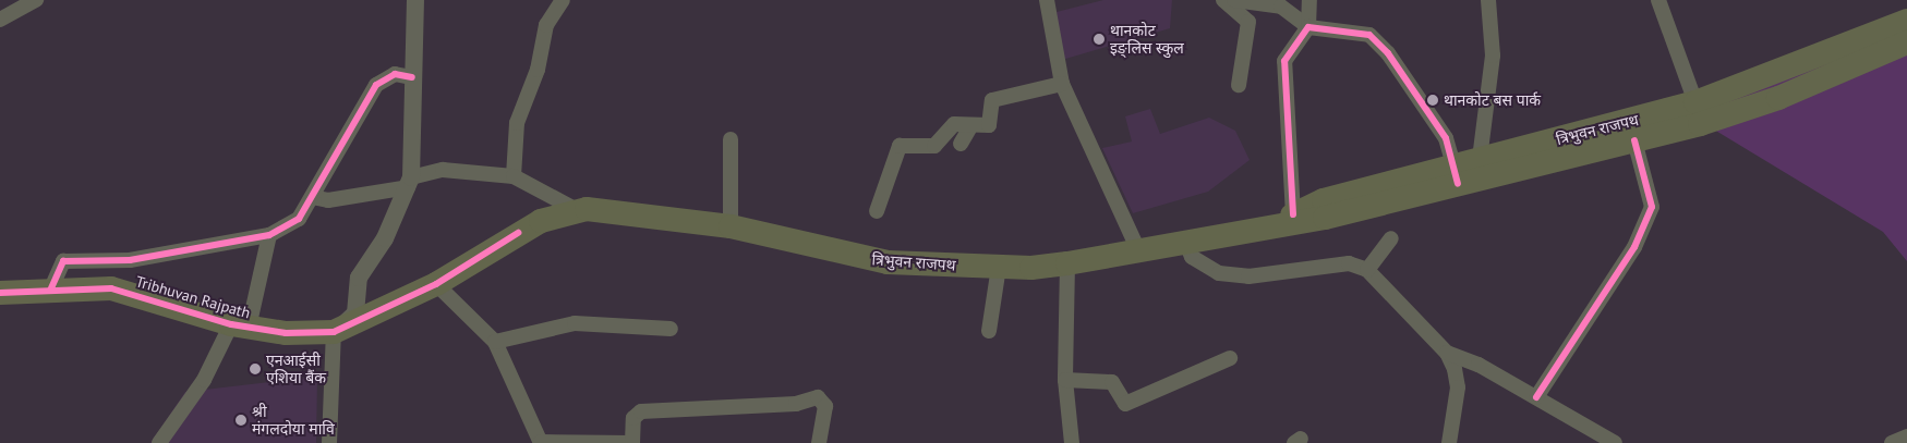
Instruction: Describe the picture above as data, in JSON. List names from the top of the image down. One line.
{"streets":{"highway":["त्रिभुवन राजपथ","Tribhuvan Rajpath"]},"crossings":[["त्रिभुवन राजपथ","Tribhuvan Rajpath"]],"places":["थानकोट इङ्लिस स्कुल","थानकोट बस पार्क","एनआईसी एशिया बैंक","श्री मंगलदोया मावि"]}
